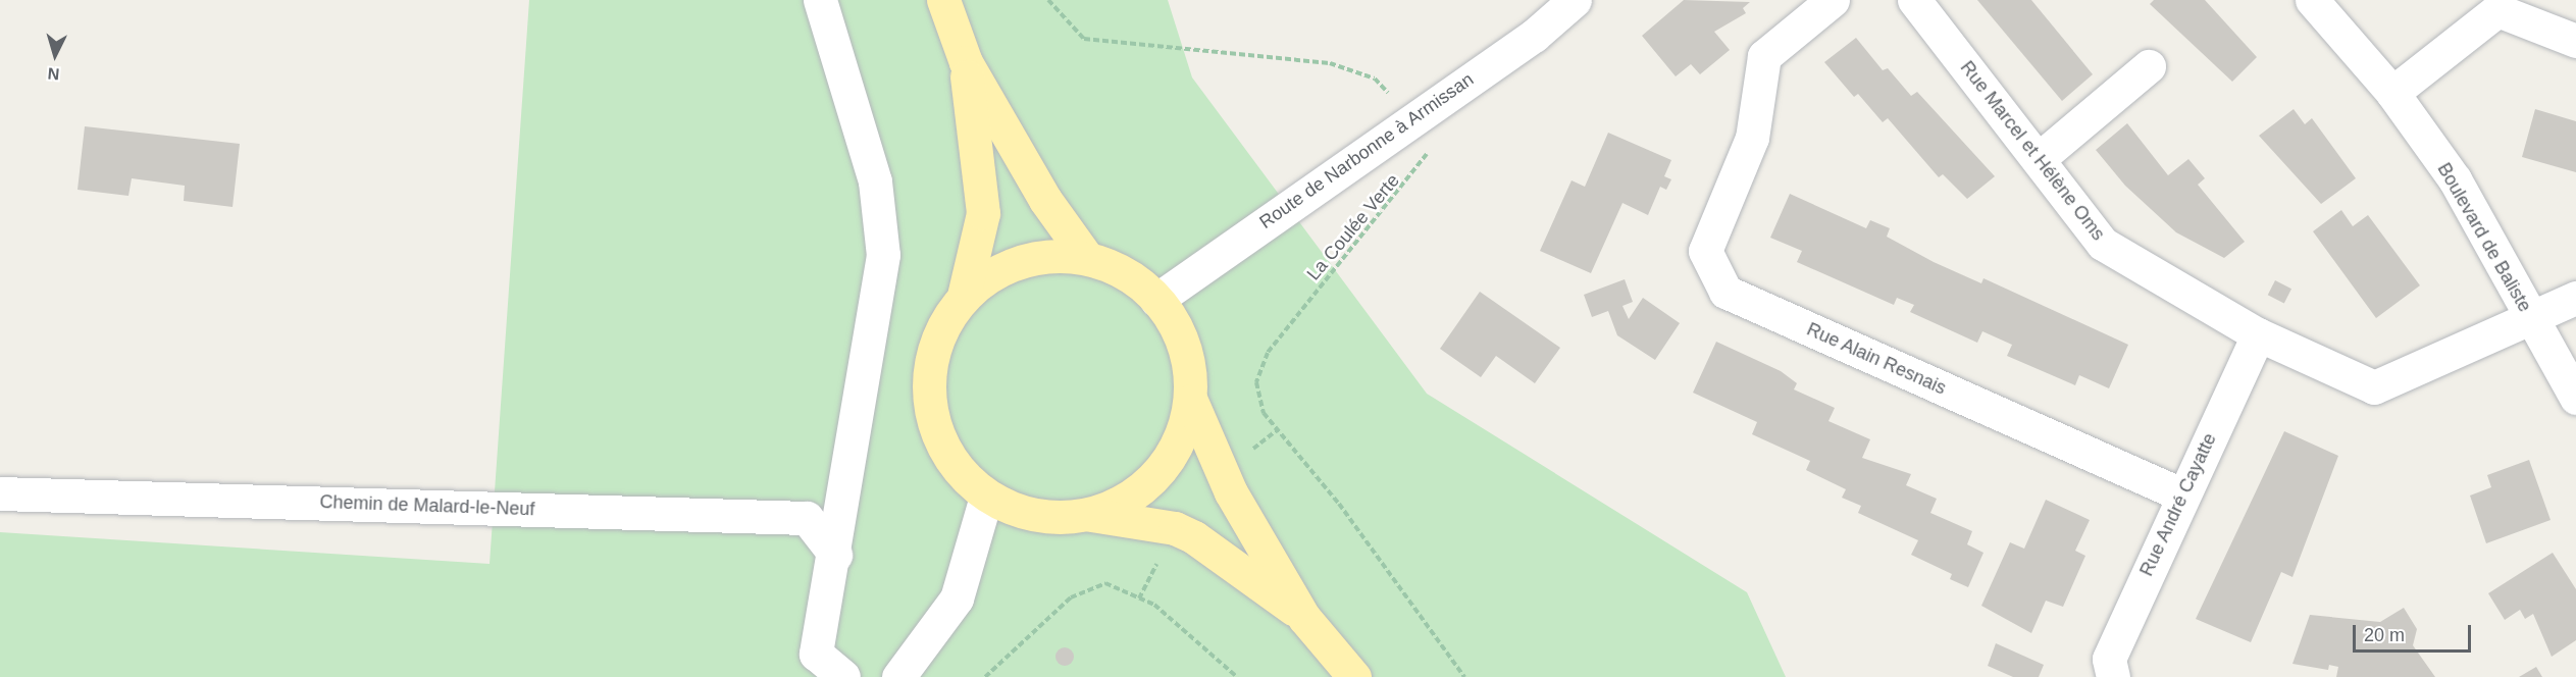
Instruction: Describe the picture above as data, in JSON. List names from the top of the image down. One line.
{"streets":{"street":["Route de Narbonne à Armissan","Rue Marcel et Hélène Oms","Boulevard de Baliste","Rue Alain Resnais","Rue André Cayatte","Chemin de Malard-le-Neuf"],"path":["La Coulée Verte"]},"crossings":[["Route de Narbonne à Armissan","La Coulée Verte"],["Rue Marcel et Hélène Oms","Boulevard de Baliste"],["Rue Marcel et Hélène Oms","Rue André Cayatte"],["Rue Alain Resnais","Rue André Cayatte"]],"scale_bar":"20 m","north":"bottom"}
